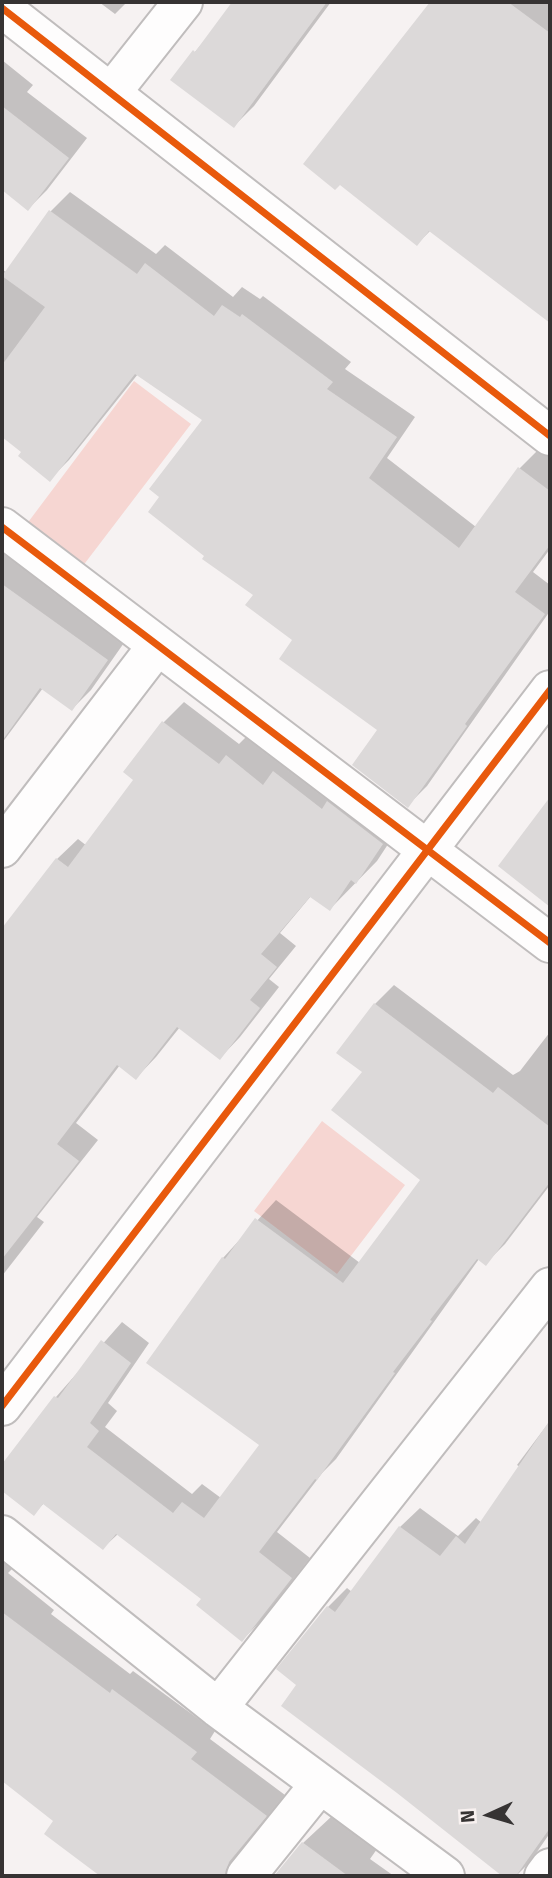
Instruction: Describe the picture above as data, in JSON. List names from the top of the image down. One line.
{"north":"left"}
